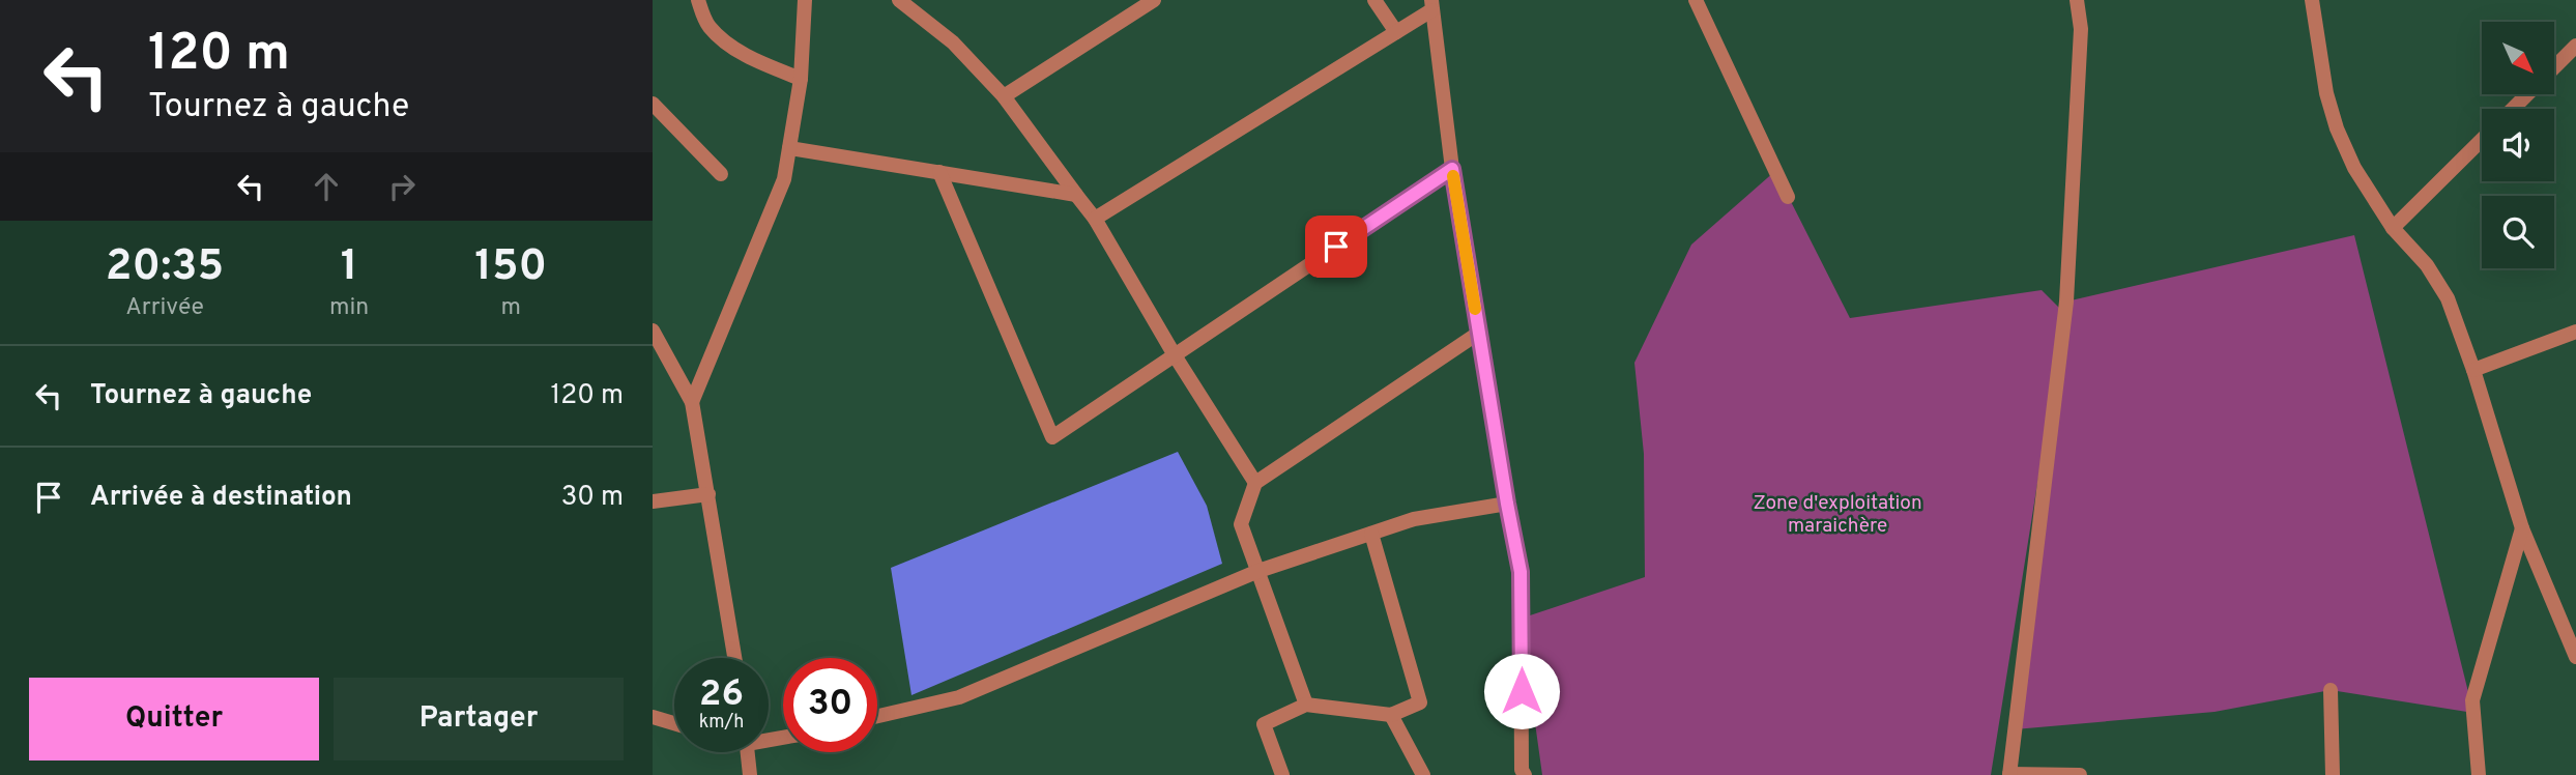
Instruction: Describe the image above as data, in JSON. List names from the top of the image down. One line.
{"parks":["Zone d'exploitation maraichère"],"north":"bottom right","page":{"turn":["120 m","Tournez à gauche"],"eta":["20:35","Arrivée","1","min","150","m"],"list":[{"name":"Tournez à gauche","value":"120 m"},{"name":"Arrivée à destination","value":"30 m"}],"speed":"26 km/h","limit":"30","buttons":["Quitter","Partager"]}}
